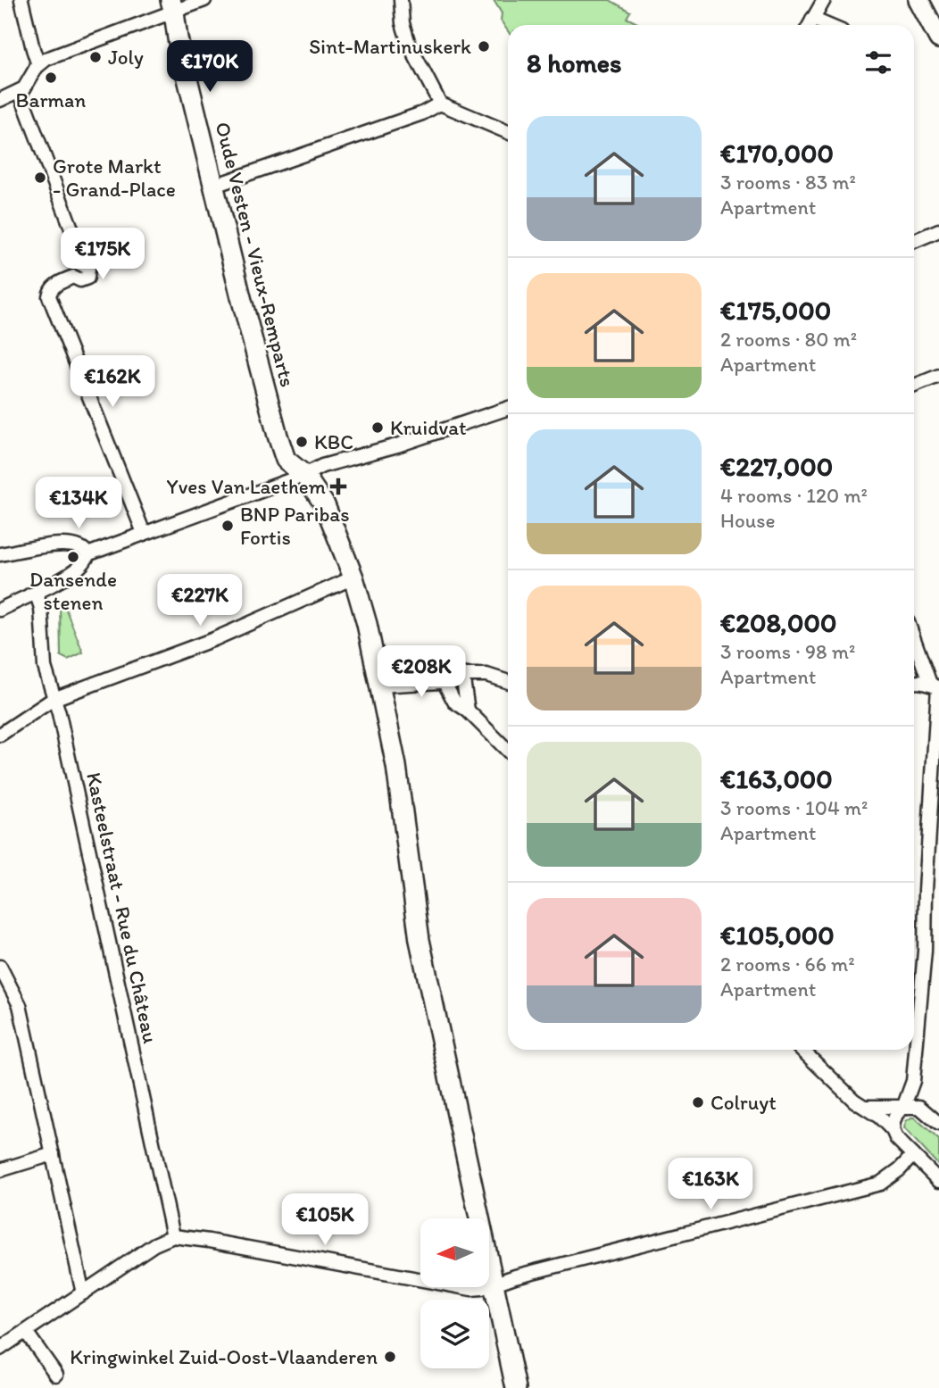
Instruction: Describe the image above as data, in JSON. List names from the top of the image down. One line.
{"streets":{"street":["Oude Vesten - Vieux-Remparts","Kasteelstraat - Rue du Château"]},"places":{"other":["Sint-Martinuskerk","Joly","Barman","Grote Markt - Grand-Place","Kruidvat","KBC","BNP Paribas Fortis","Dansende stenen","Colruyt","Kringwinkel Zuid-Oost-Vlaanderen"],"health":["Yves Van Laethem"]},"north":"left","page":{"heading":"8 homes","price":["€170K","€175K","€162K","€134K","€227K","€208K","€163K","€105K"],"list":[{"name":"€170,000","note":"3 rooms · 83 m² · Apartment"},{"name":"€175,000","note":"2 rooms · 80 m² · Apartment"},{"name":"€227,000","note":"4 rooms · 120 m² · House"},{"name":"€208,000","note":"3 rooms · 98 m² · Apartment"},{"name":"€163,000","note":"3 rooms · 104 m² · Apartment"},{"name":"€105,000","note":"2 rooms · 66 m² · Apartment"}]}}
